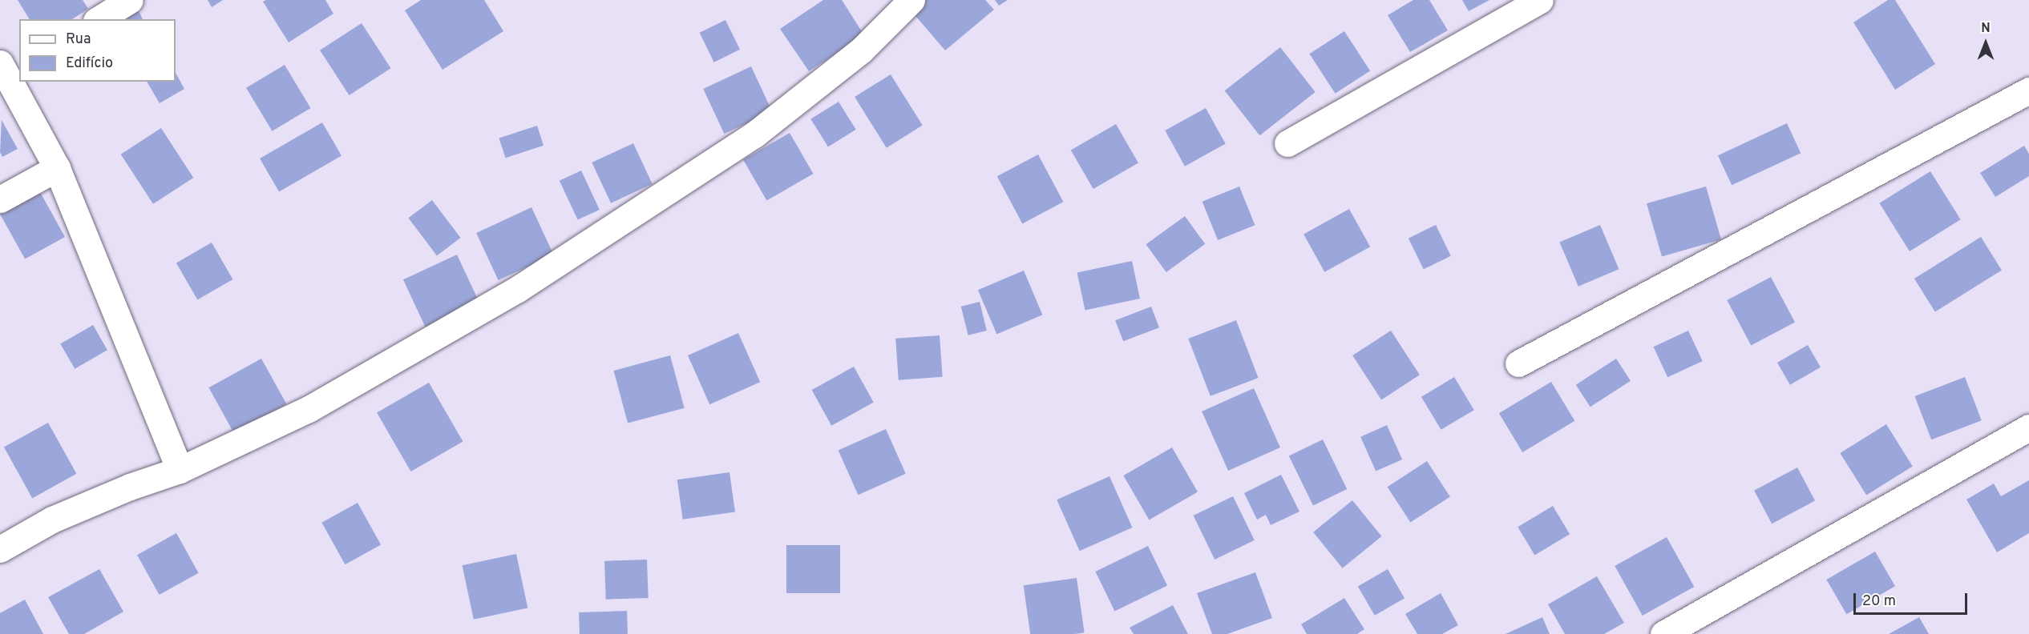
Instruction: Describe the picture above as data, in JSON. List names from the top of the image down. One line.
{"legend":["Rua","Edifício"],"scale_bar":"20 m","north":"top"}
